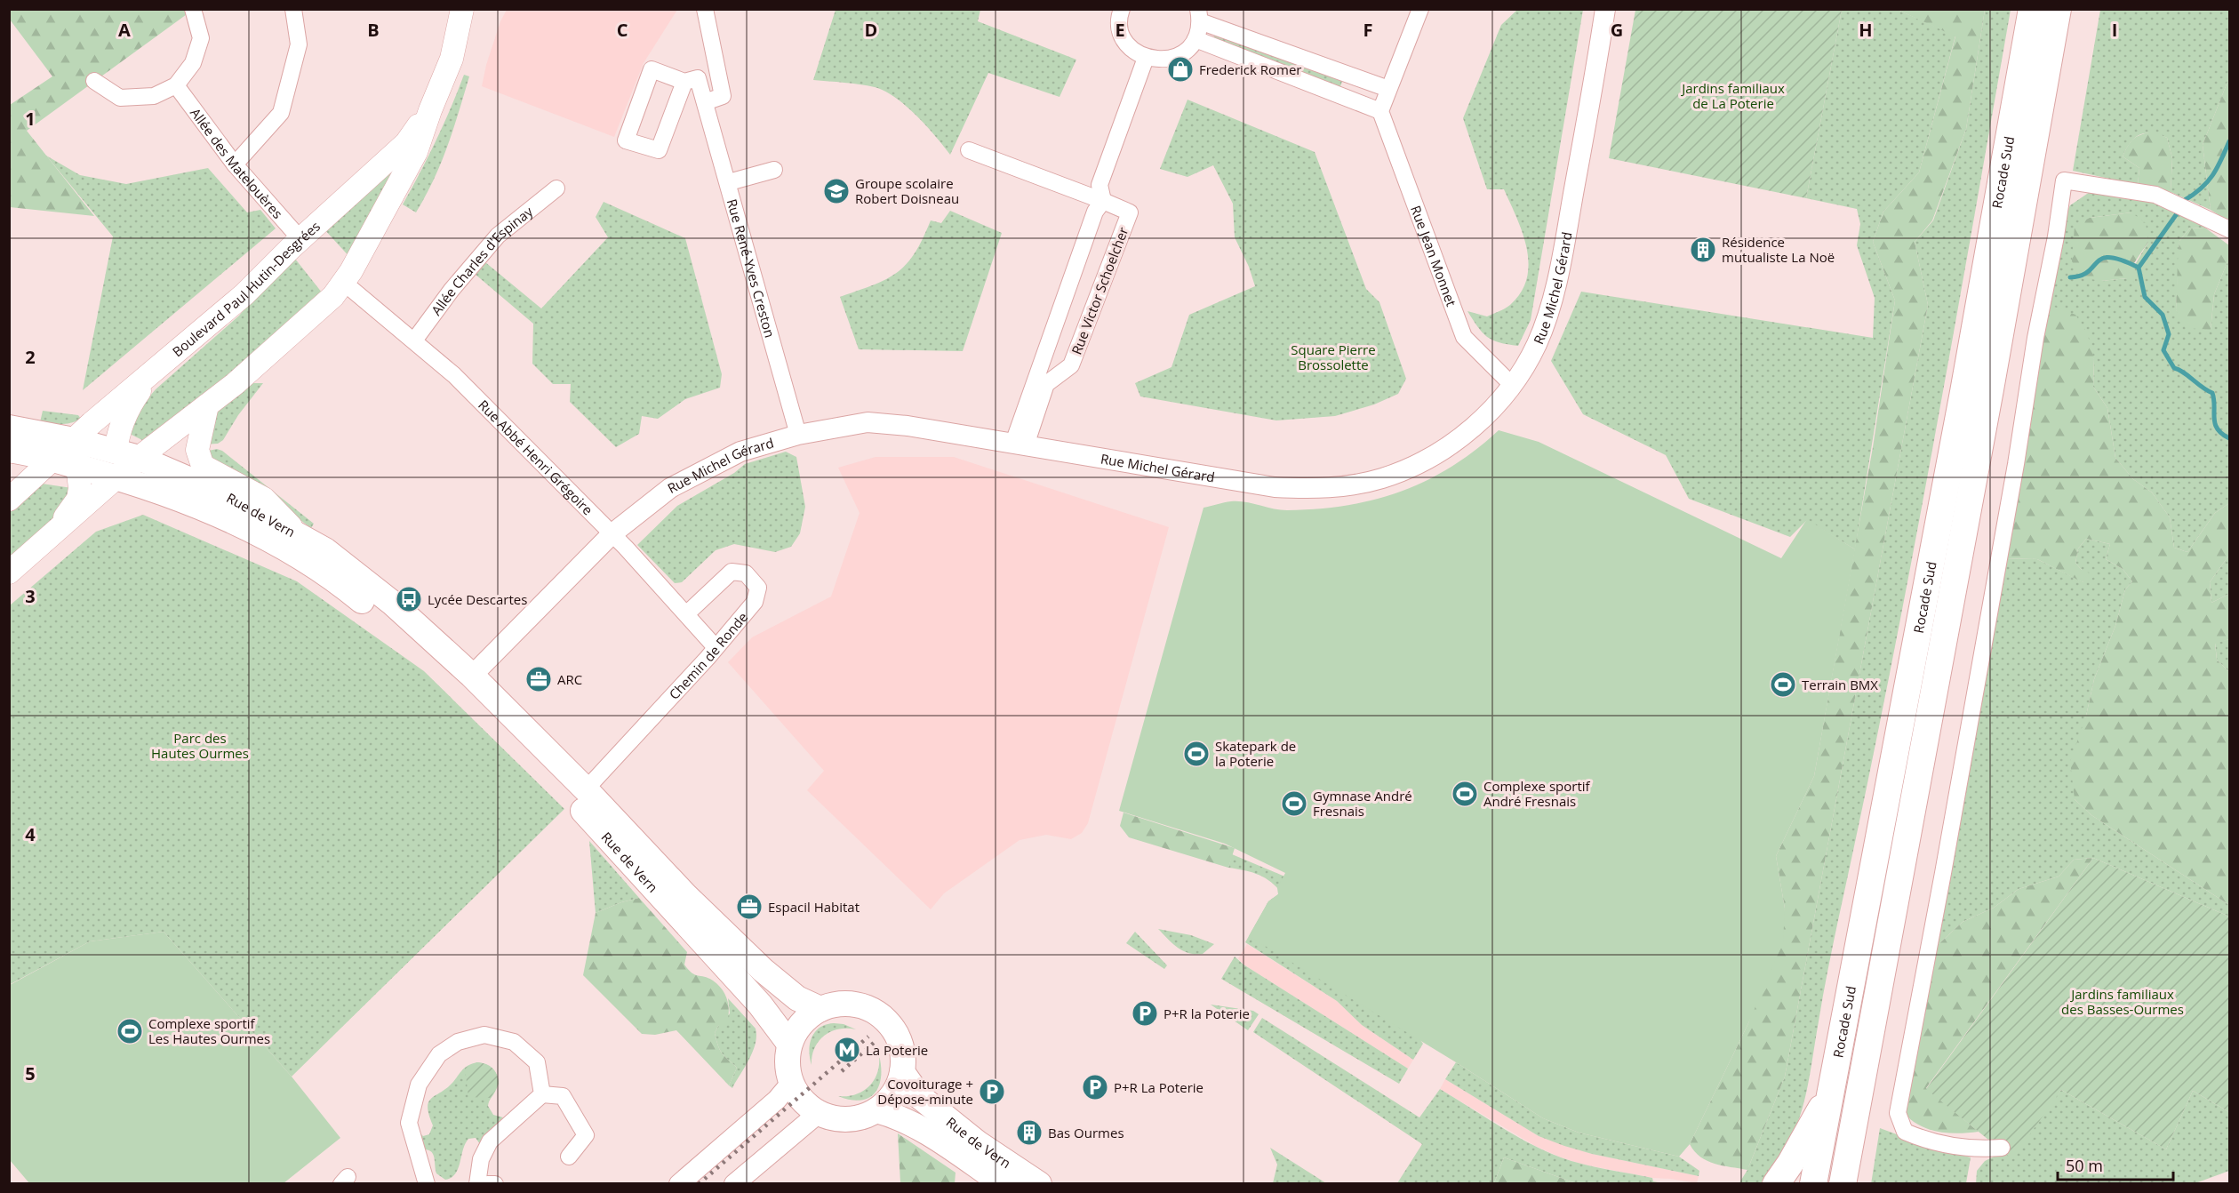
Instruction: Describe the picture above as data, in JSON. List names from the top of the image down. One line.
{"streets":{"highway":["Rocade Sud"],"main road":["Boulevard Paul Hutin-Desgrées","Rue de Vern"],"street":["Allée des Matelouères","Rue Jean Monnet","Allée Charles d'Espinay","Rue René-Yves Creston","Rue Michel Gérard","Rue Victor Schoelcher","Rue Abbé Henri Grégoire","Chemin de Ronde"]},"crossings":[["Allée des Matelouères","Boulevard Paul Hutin-Desgrées"],["Rue Jean Monnet","Rue Michel Gérard"],["Allée Charles d'Espinay","Rue Abbé Henri Grégoire"],["Rue René-Yves Creston","Rue Michel Gérard"],["Rue Michel Gérard","Rue Victor Schoelcher"],["Rue Michel Gérard","Rue Abbé Henri Grégoire"],["Rue Michel Gérard","Rue de Vern"],["Boulevard Paul Hutin-Desgrées","Rue Abbé Henri Grégoire"],["Boulevard Paul Hutin-Desgrées","Rue de Vern"],["Rue Abbé Henri Grégoire","Chemin de Ronde"],["Rue de Vern","Chemin de Ronde"]],"parks":["Jardins familiaux de La Poterie","Square Pierre Brossolette","Parc des Hautes Ourmes","Jardins familiaux des Basses-Ourmes"],"places":{"shop":["Frederick Romer"],"school or university":["Groupe scolaire Robert Doisneau"],"building":["Résidence mutualiste La Noë","Bas Ourmes"],"bus stop":["Lycée Descartes"],"office":["ARC","Espacil Habitat"],"sports":["Terrain BMX","Skatepark de la Poterie","Complexe sportif André Fresnais","Gymnase André Fresnais","Complexe sportif Les Hautes Ourmes"],"parking":["P+R la Poterie","P+R La Poterie","Covoiturage + Dépose-minute"],"metro station":["La Poterie"]},"scale_bar":"50 m","grid":{"columns":["A","B","C","D","E","F","G","H","I"],"rows":["1","2","3","4","5"]}}
